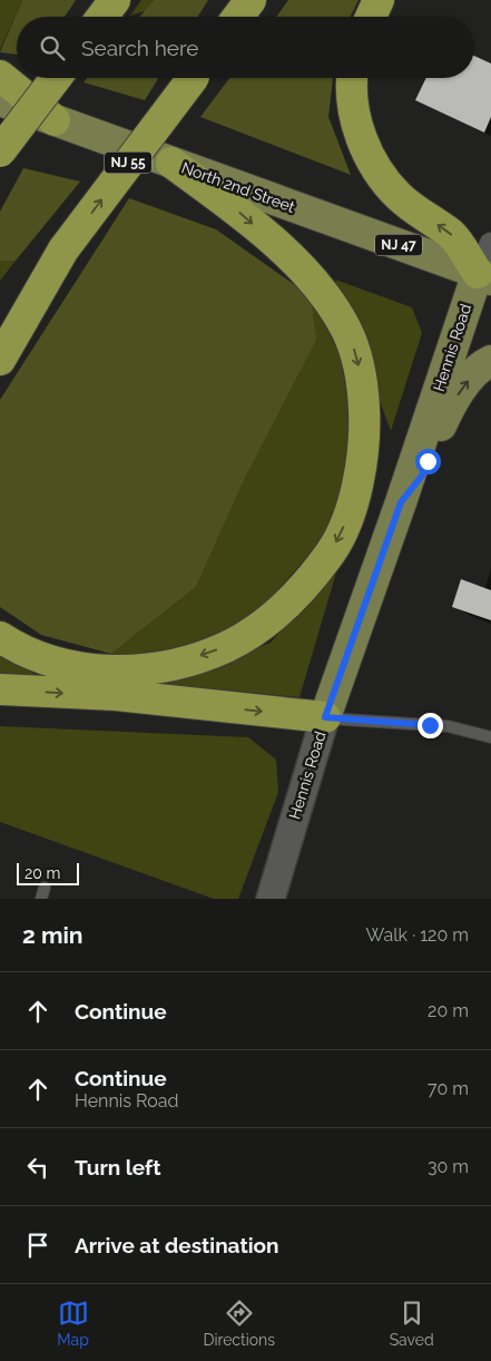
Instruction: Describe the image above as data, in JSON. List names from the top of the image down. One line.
{"streets":{"highway":["NJ 55"],"main road":["North 2nd Street","NJ 47","Hennis Road"]},"crossings":[["North 2nd Street","Hennis Road"]],"scale_bar":"20 m","page":{"search":"Search here","scale":"20 m","heading":["2 min","Walk · 120 m"],"list":[["Continue","20 m"],["Continue","Hennis Road","70 m"],["Turn left","30 m"],"Arrive at destination"],"nav":["Map","Directions","Saved"]}}
